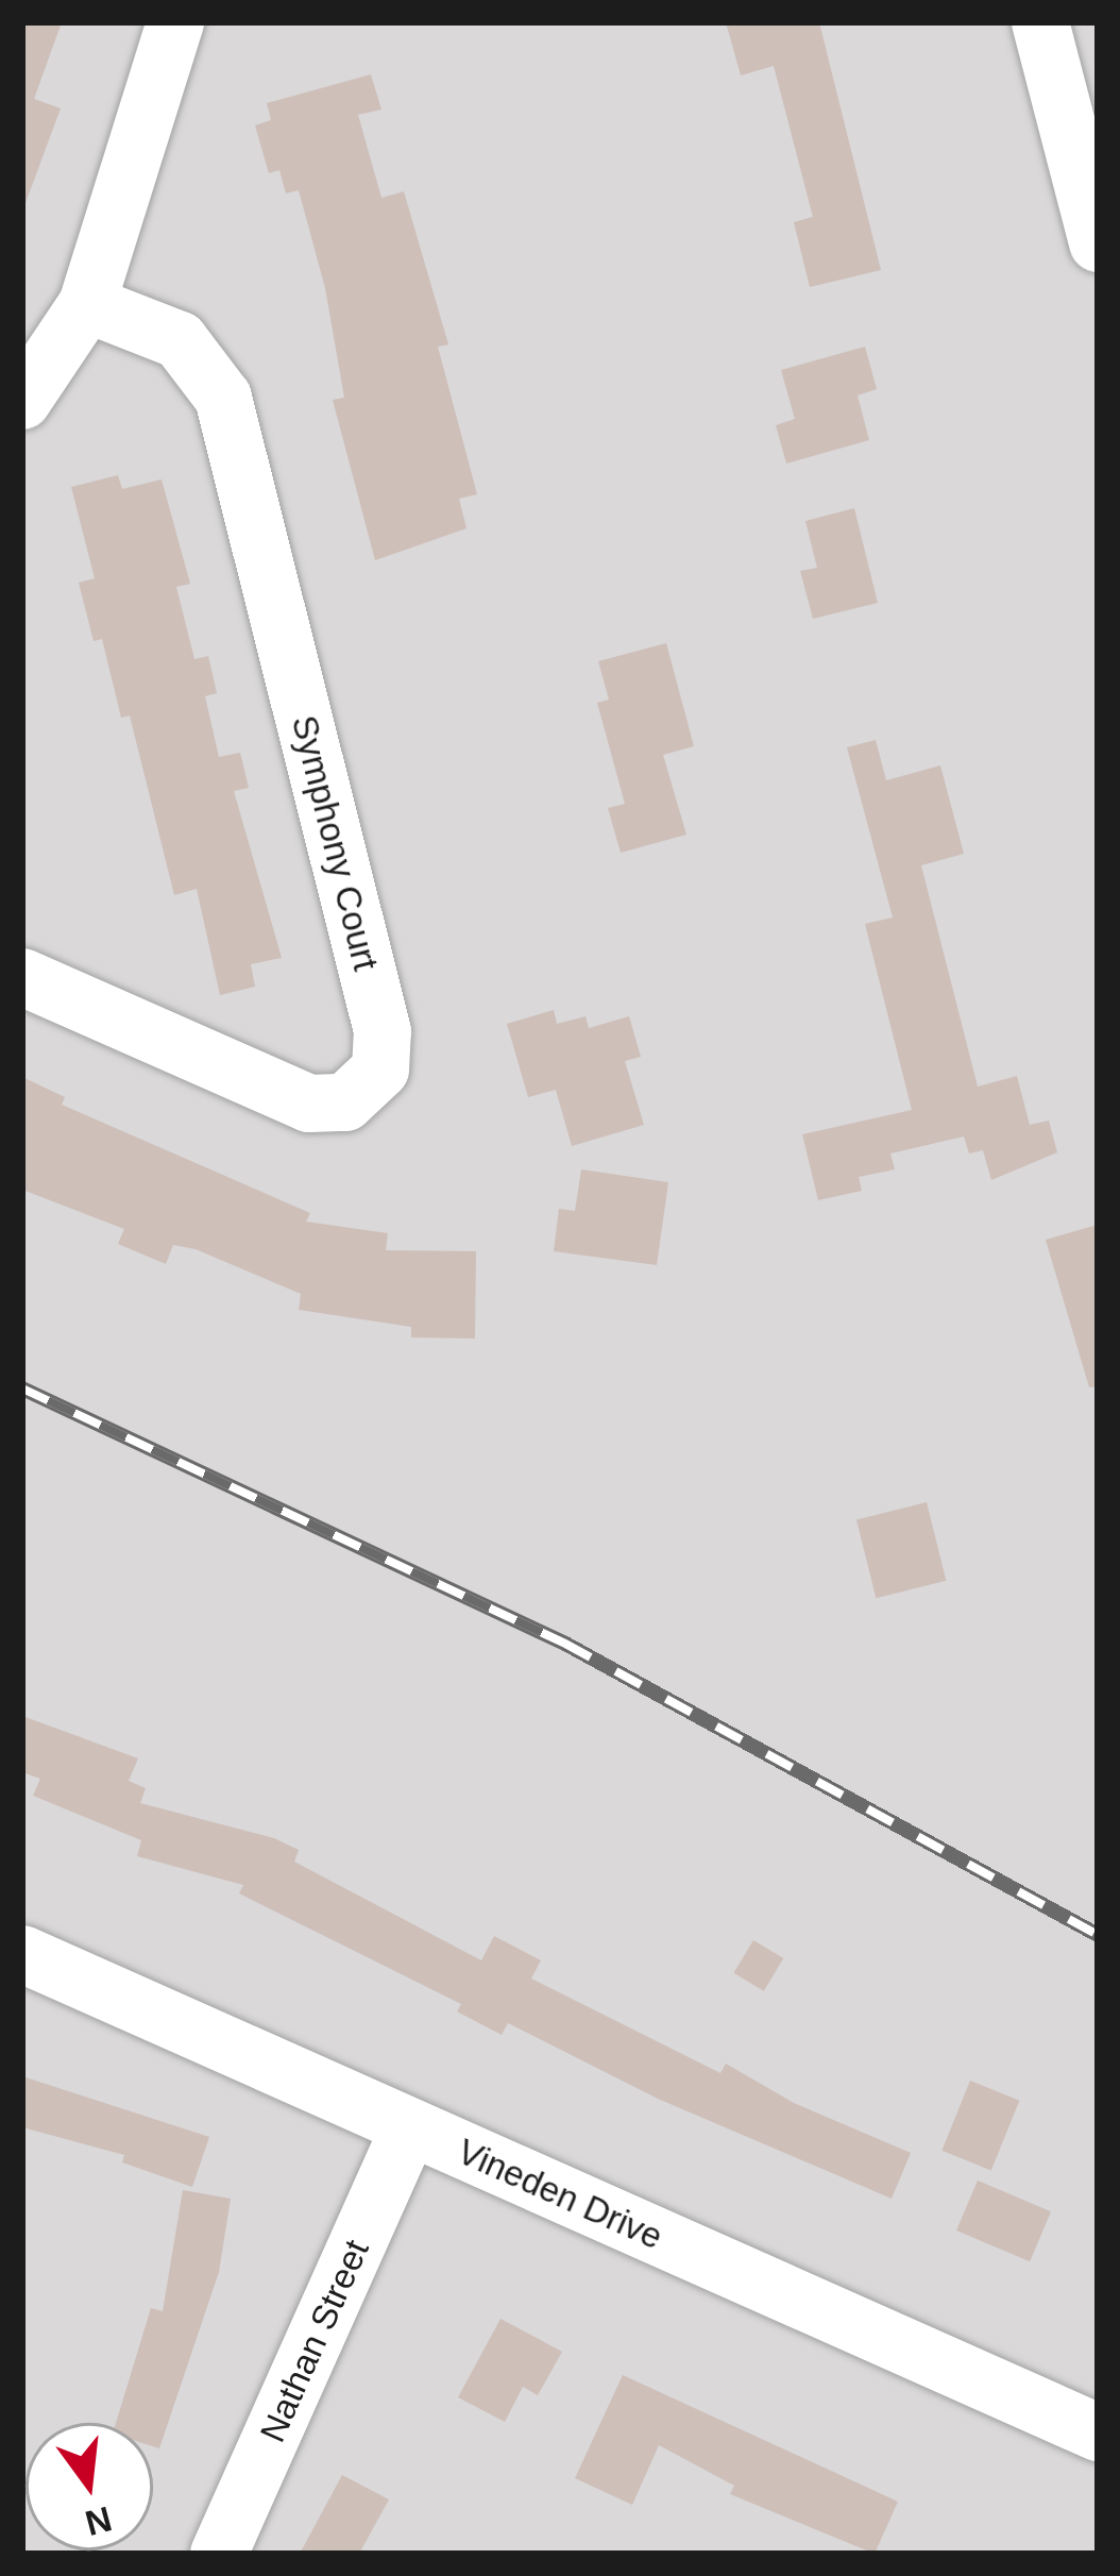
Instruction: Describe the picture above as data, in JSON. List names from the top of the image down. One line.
{"streets":{"street":["Symphony Court","Vineden Drive","Nathan Street"]},"crossings":[["Vineden Drive","Nathan Street"]],"north":"bottom"}
